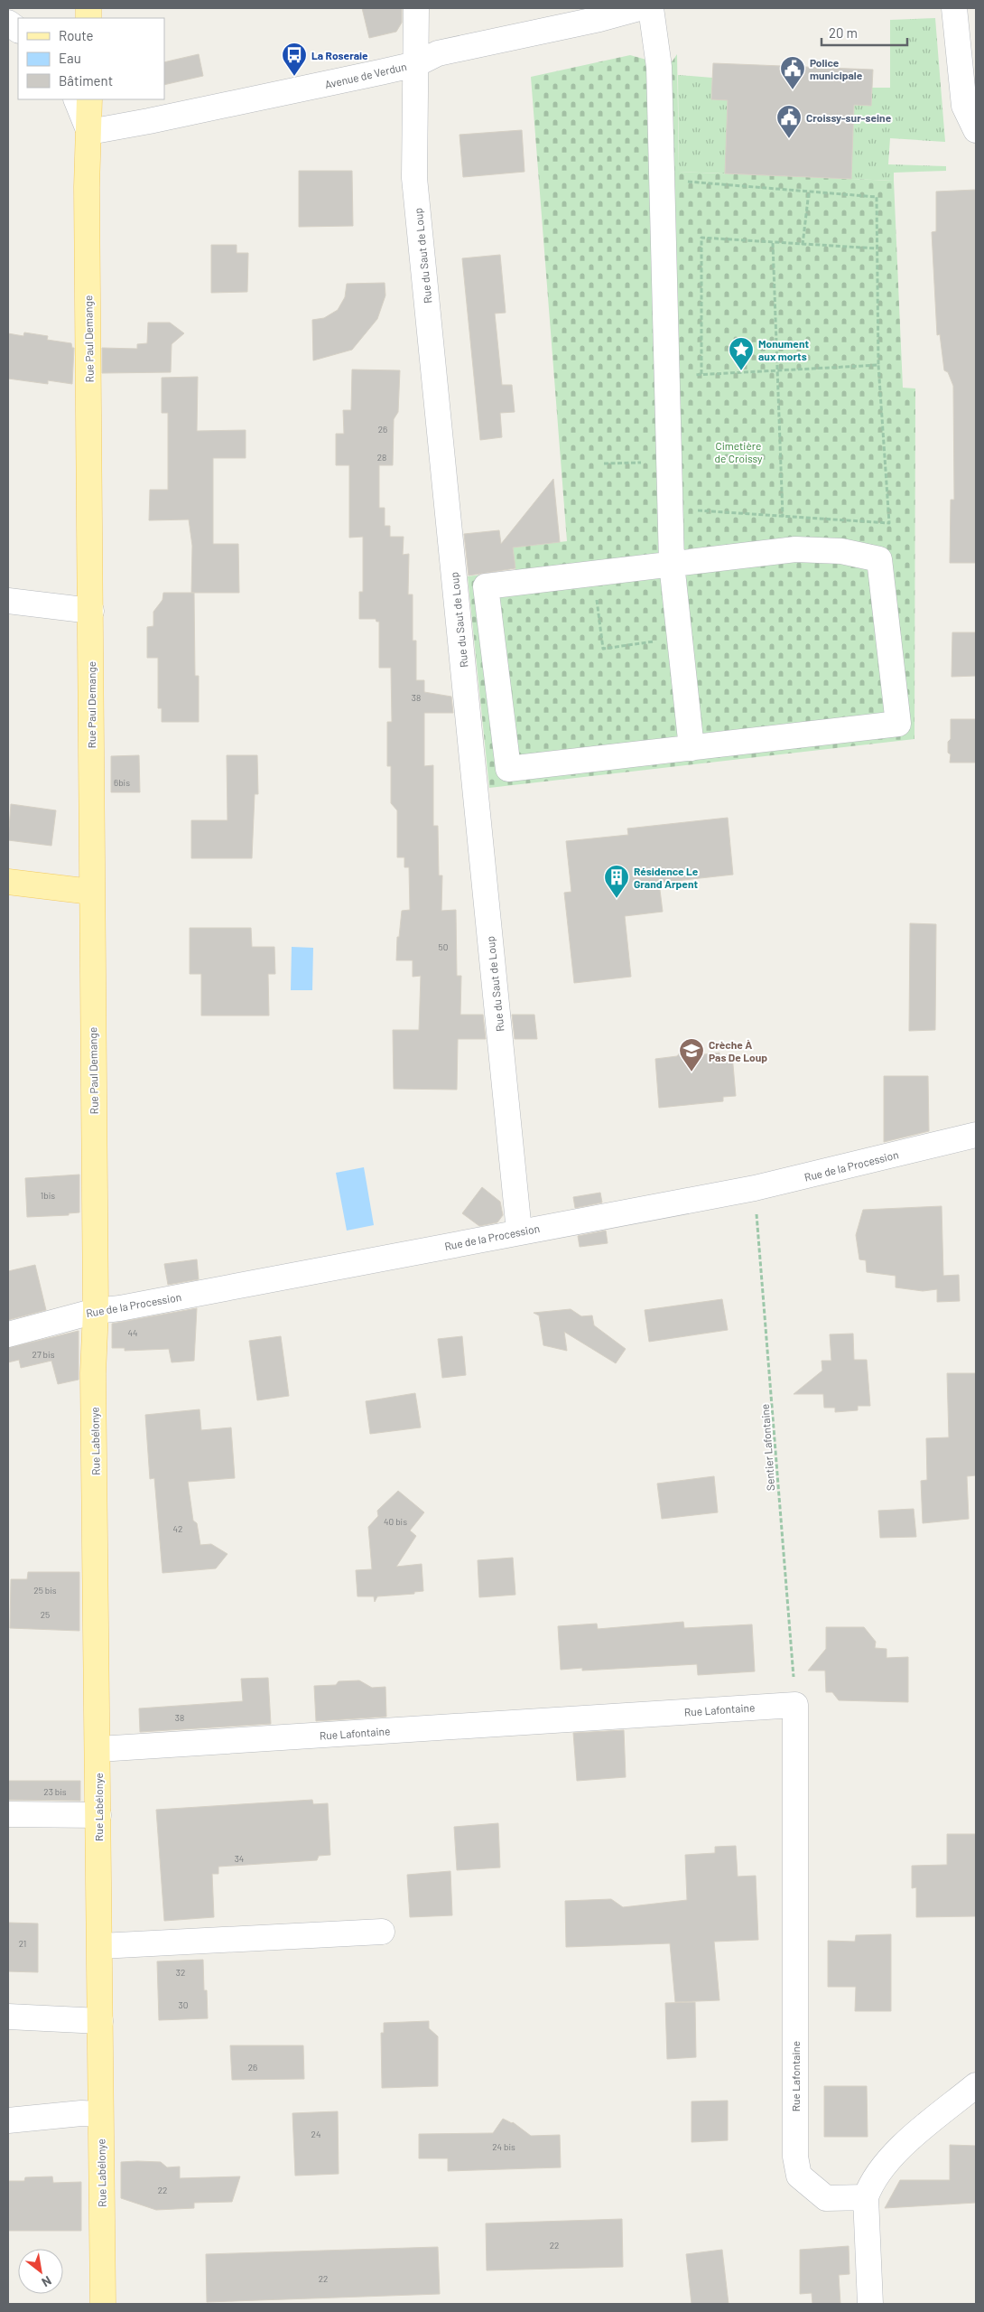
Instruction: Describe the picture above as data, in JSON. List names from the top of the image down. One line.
{"streets":{"main road":["Rue Paul Demange","Rue Labélonye"],"street":["Avenue de Verdun","Rue du Saut de Loup","Rue de la Procession","Rue Lafontaine"],"path":["Sentier Lafontaine"]},"crossings":[["Avenue de Verdun","Rue du Saut de Loup"],["Avenue de Verdun","Rue Paul Demange"],["Rue du Saut de Loup","Rue de la Procession"],["Rue Paul Demange","Rue de la Procession"],["Rue Paul Demange","Rue Labélonye"],["Rue de la Procession","Rue Labélonye"],["Rue de la Procession","Sentier Lafontaine"],["Rue Labélonye","Rue Lafontaine"],["Sentier Lafontaine","Rue Lafontaine"]],"parks":["Cimetière de Croissy"],"places":{"bus stop":["La Roseraie"],"public building":["Police municipale","Croissy-sur-seine"],"place":["Monument aux morts"],"building":["Résidence Le Grand Arpent"],"school or university":["Crèche À Pas De Loup"]},"house_numbers":["26","28","38","6bis","50","1bis","44","27 bis","40 bis","42","25 bis","25","38","23 bis","34","21","32","30","26","24","24 bis","22","22","22"],"legend":["Route","Eau","Bâtiment"],"scale_bar":"20 m","north":"bottom right"}
